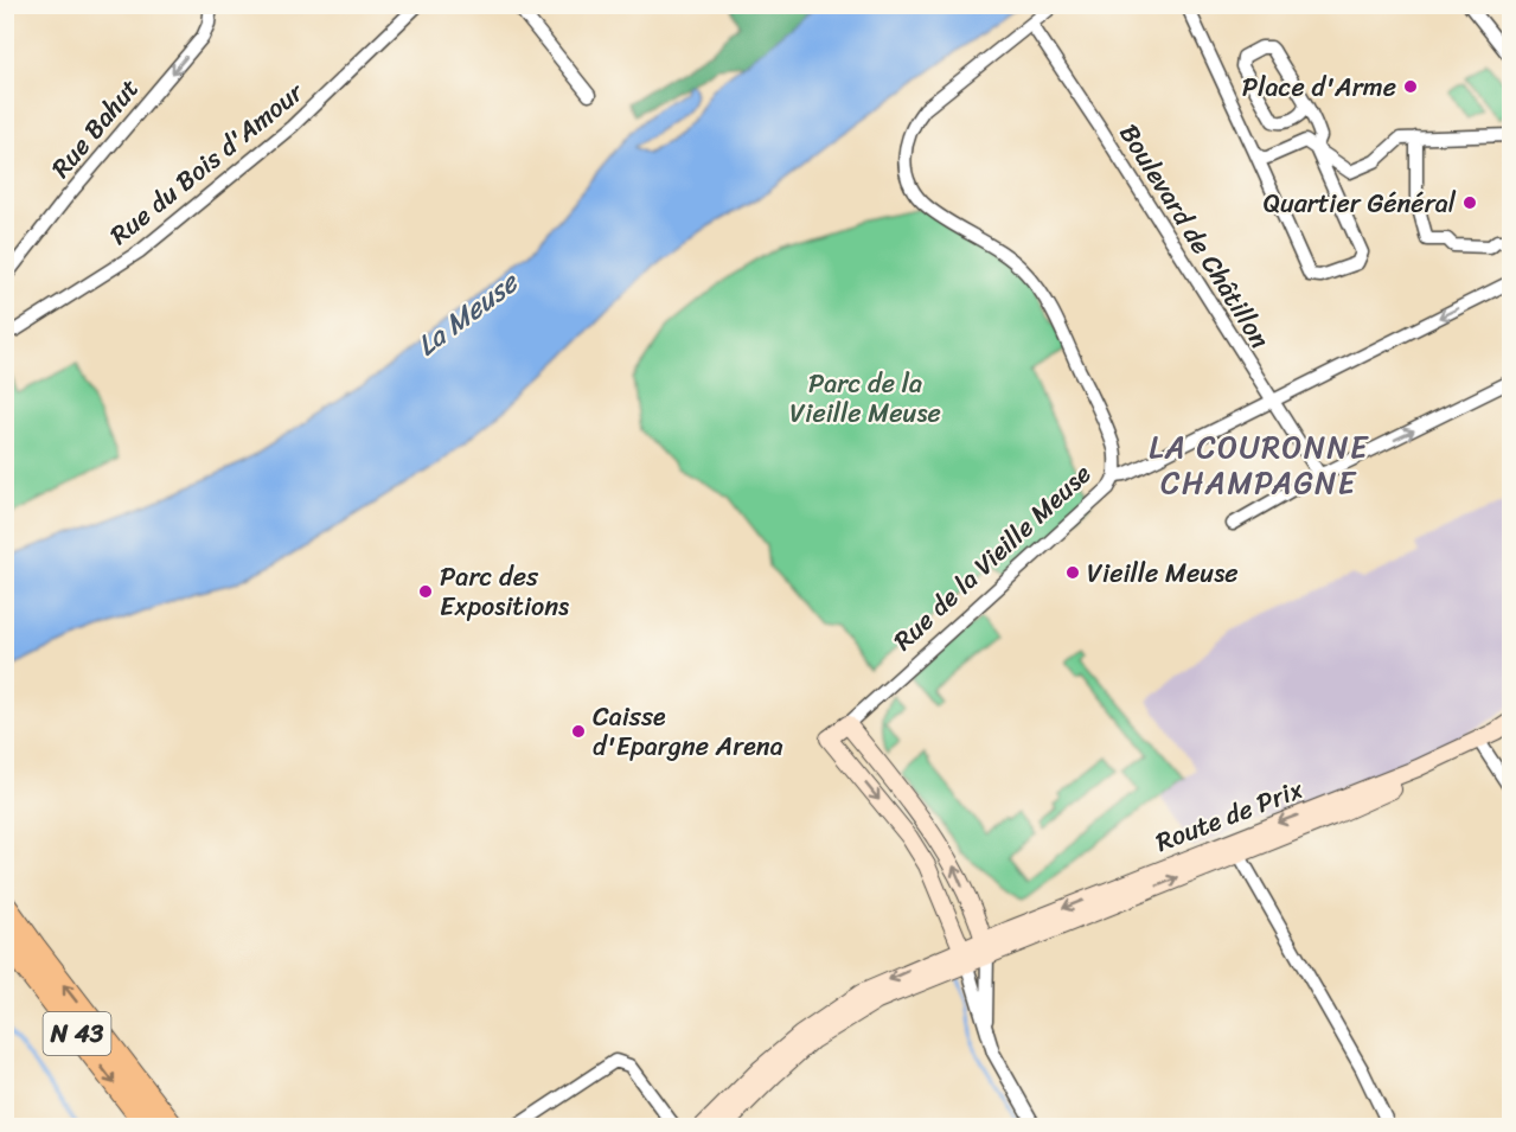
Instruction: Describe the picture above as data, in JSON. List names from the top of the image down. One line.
{"streets":{"highway":["N 43"],"main road":["Rue de la Vieille Meuse","Route de Prix"],"street":["Rue Bahut","Rue du Bois d'Amour","Boulevard de Châtillon"]},"crossings":[["Boulevard de Châtillon","Rue de la Vieille Meuse"],["Rue de la Vieille Meuse","Route de Prix"]],"one_way":["Rue Bahut"],"districts":["LA COURONNE CHAMPAGNE"],"water":["La Meuse"],"parks":["Parc de la Vieille Meuse"],"places":["Place d'Arme","Quartier Général","Vieille Meuse","Parc des Expositions","Caisse d'Epargne Arena"]}
